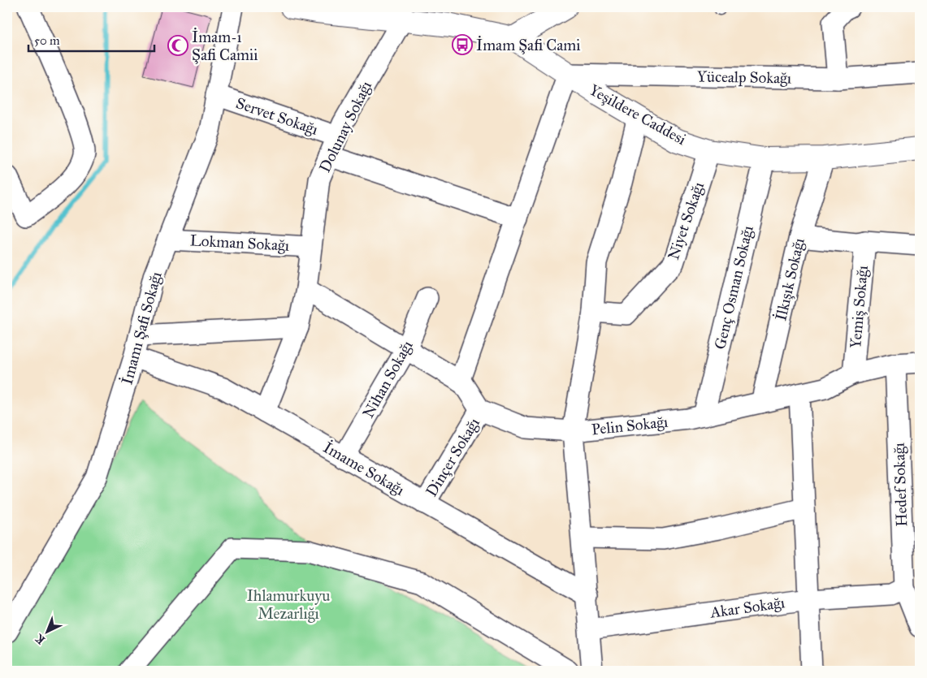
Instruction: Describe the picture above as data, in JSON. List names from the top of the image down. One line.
{"streets":{"street":["Yücealp Sokağı","Yeşildere Caddesi","Servet Sokağı","Dolunay Sokağı","Niyet Sokağı","Lokman Sokağı","İlkışık Sokağı","Genç Osman Sokağı","Yemiş Sokağı","İmamı Şafi Sokağı","Nihan Sokağı","Pelin Sokağı","Dinçer Sokağı","İmame Sokağı","Hedef Sokağı","Akar Sokağı"]},"crossings":[["Yücealp Sokağı","Yeşildere Caddesi"],["Yeşildere Caddesi","Niyet Sokağı"],["Yeşildere Caddesi","İlkışık Sokağı"],["Yeşildere Caddesi","Genç Osman Sokağı"],["Servet Sokağı","Dolunay Sokağı"],["Servet Sokağı","İmamı Şafi Sokağı"],["Dolunay Sokağı","Lokman Sokağı"],["Lokman Sokağı","İmamı Şafi Sokağı"],["İlkışık Sokağı","Pelin Sokağı"],["Genç Osman Sokağı","Pelin Sokağı"],["Yemiş Sokağı","Pelin Sokağı"],["İmamı Şafi Sokağı","İmame Sokağı"],["Nihan Sokağı","İmame Sokağı"],["Pelin Sokağı","İmame Sokağı"],["Pelin Sokağı","Hedef Sokağı"],["Pelin Sokağı","Akar Sokağı"],["Dinçer Sokağı","İmame Sokağı"],["Hedef Sokağı","Akar Sokağı"]],"parks":["Ihlamurkuyu Mezarlığı"],"places":{"bus stop":["İmam Şafi Cami"],"mosque":["İmam-ı Şafi Camii"]},"scale_bar":"50 m","north":"bottom left"}
